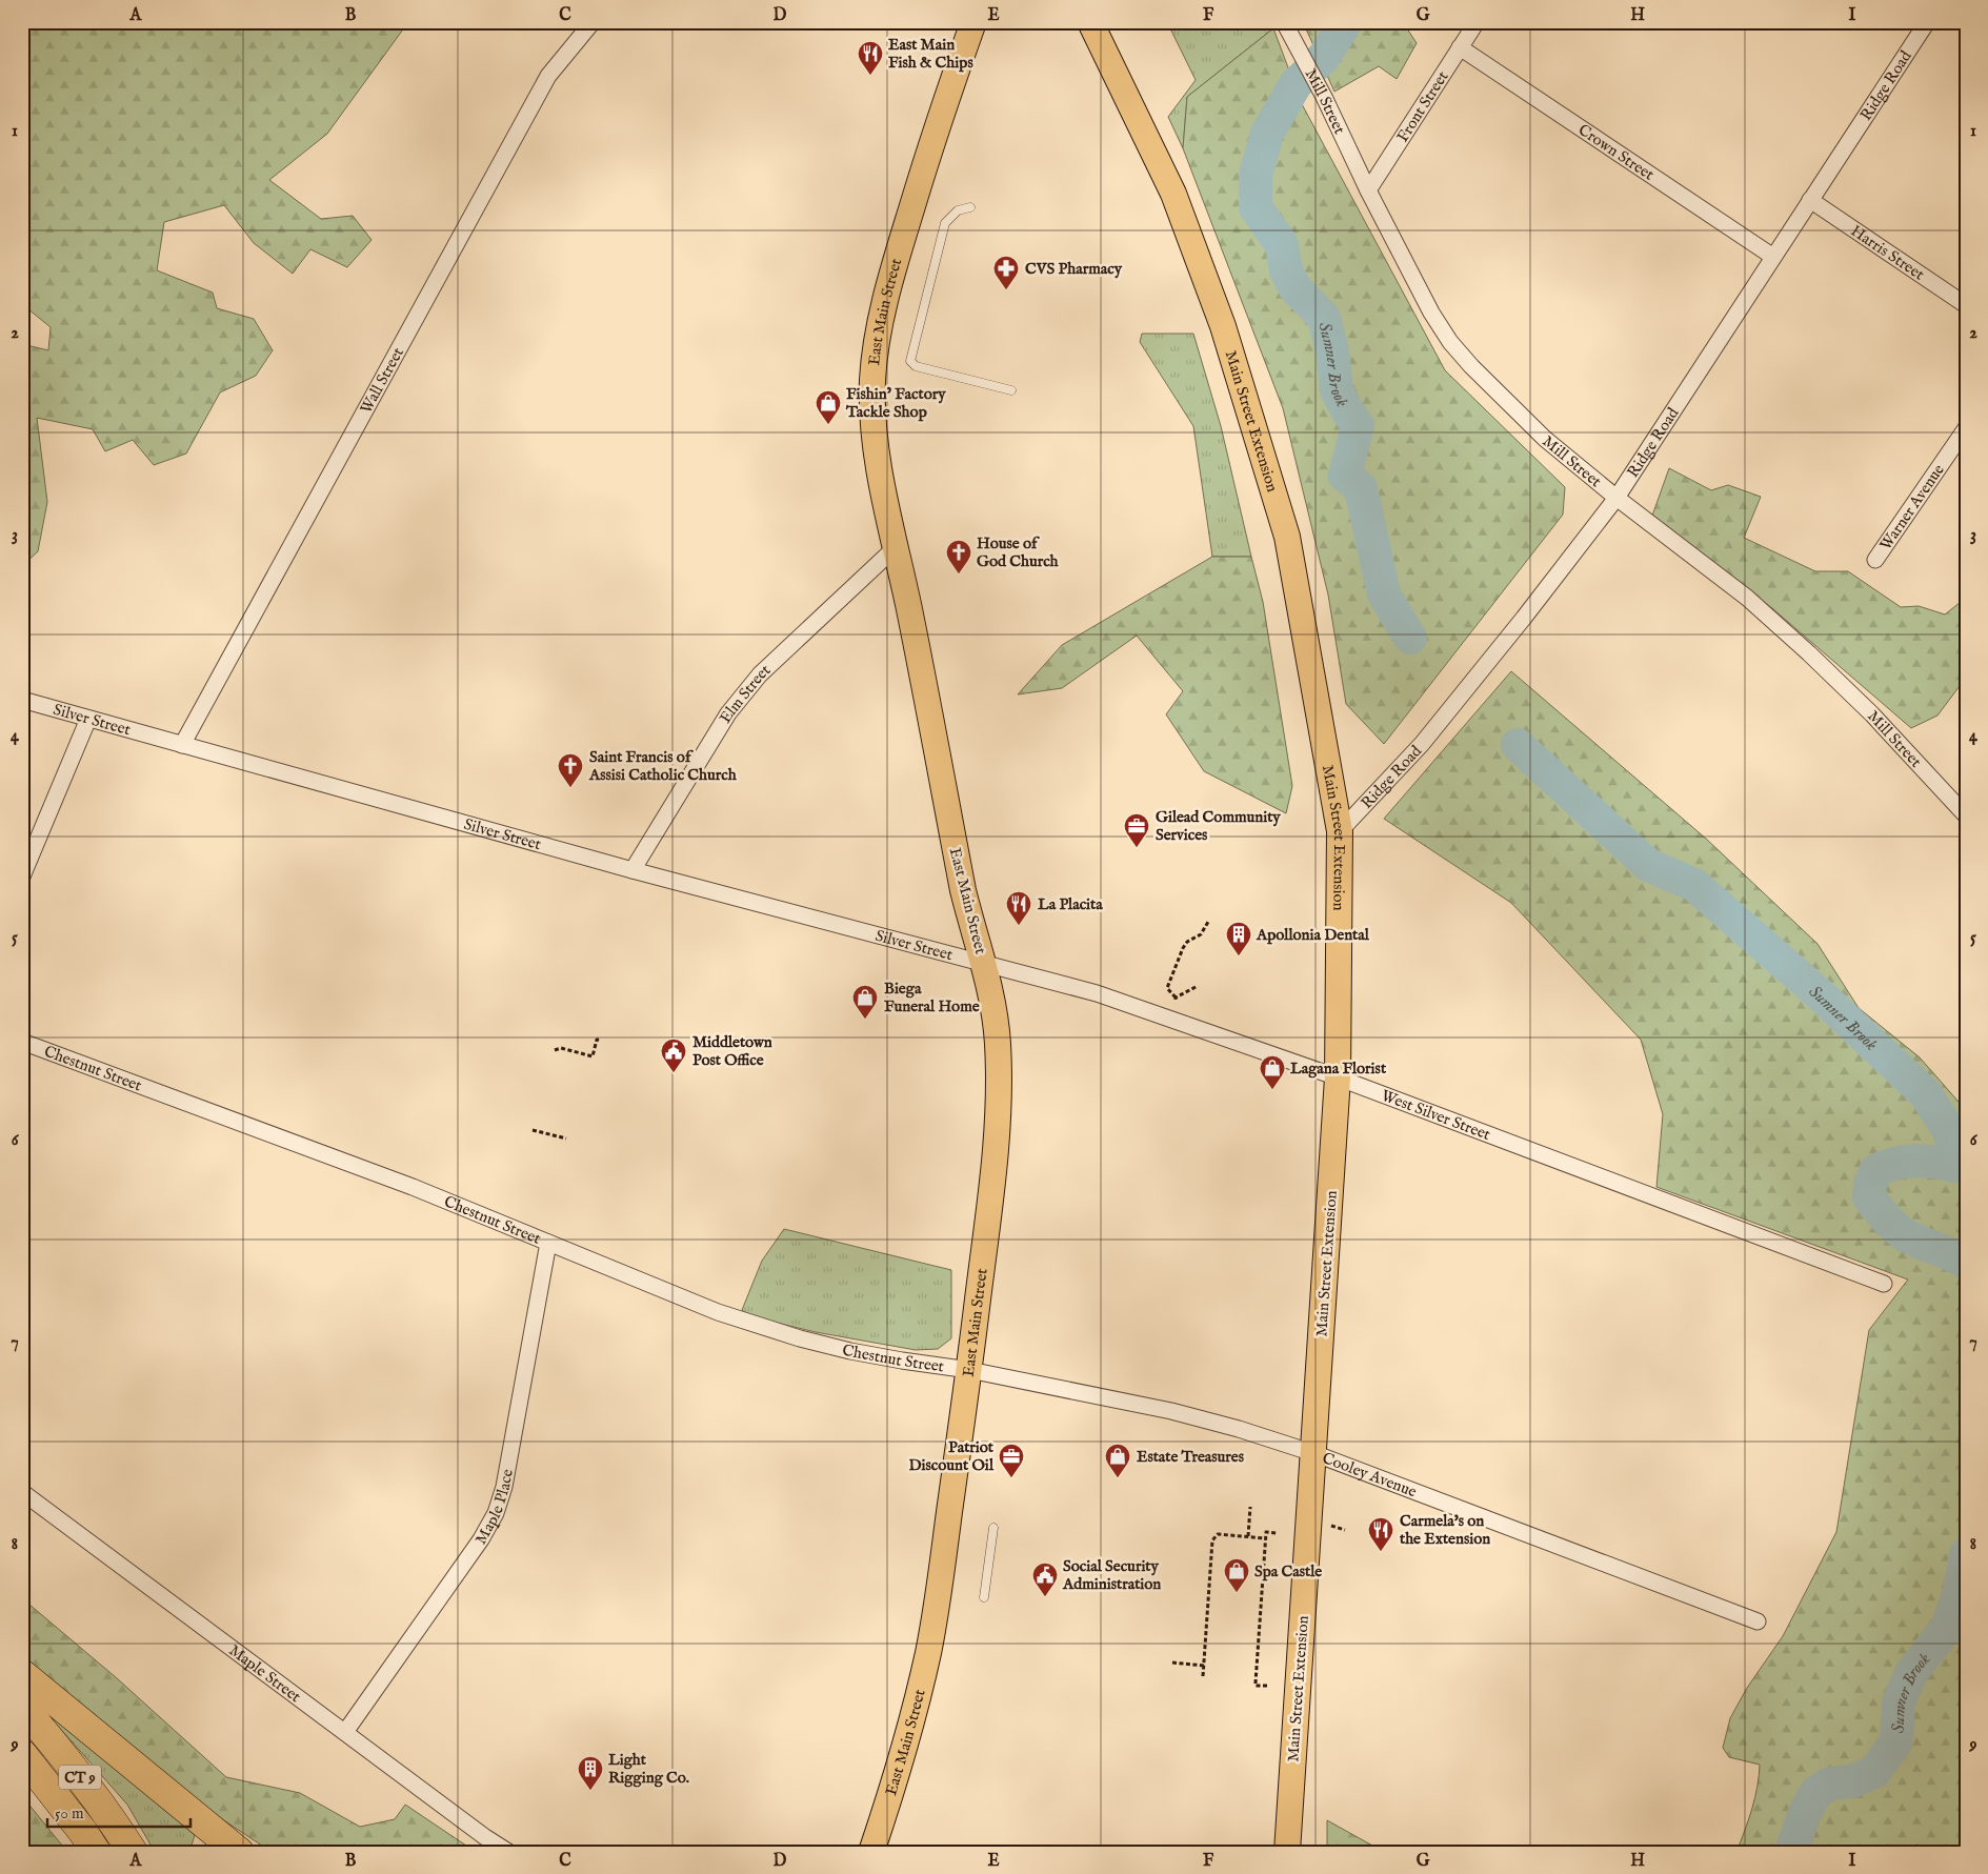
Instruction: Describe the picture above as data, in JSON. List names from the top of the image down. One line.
{"streets":{"highway":["CT 9"],"main road":["East Main Street","Main Street Extension"],"street":["Ridge Road","Mill Street","Front Street","Crown Street","Harris Street","Wall Street","Warner Avenue","Elm Street","Silver Street","Chestnut Street","West Silver Street","Cooley Avenue","Maple Place","Maple Street"]},"crossings":[["Ridge Road","Mill Street"],["Ridge Road","Crown Street"],["Ridge Road","Harris Street"],["Ridge Road","Main Street Extension"],["Mill Street","Front Street"],["Front Street","Crown Street"],["East Main Street","Elm Street"],["East Main Street","Silver Street"],["East Main Street","Chestnut Street"],["East Main Street","West Silver Street"],["East Main Street","Cooley Avenue"],["Wall Street","Silver Street"],["Main Street Extension","West Silver Street"],["Main Street Extension","Cooley Avenue"],["Elm Street","Silver Street"],["Silver Street","West Silver Street"],["Chestnut Street","Cooley Avenue"],["Chestnut Street","Maple Place"],["Maple Place","Maple Street"]],"water":["Sumner Brook"],"places":{"restaurant":["East Main Fish & Chips","La Placita","Carmela's on the Extension"],"pharmacy":["CVS Pharmacy"],"shop":["Fishin’ Factory Tackle Shop","Biega Funeral Home","Lagana Florist","Estate Treasures","Spa Castle"],"church":["House of God Church","Saint Francis of Assisi Catholic Church"],"office":["Gilead Community Services","Patriot Discount Oil"],"building":["Apollonia Dental","Light Rigging Co."],"public building":["Middletown Post Office","Social Security Administration"]},"scale_bar":"50 m","grid":{"columns":["A","B","C","D","E","F","G","H","I"],"rows":["1","2","3","4","5","6","7","8","9"]}}
